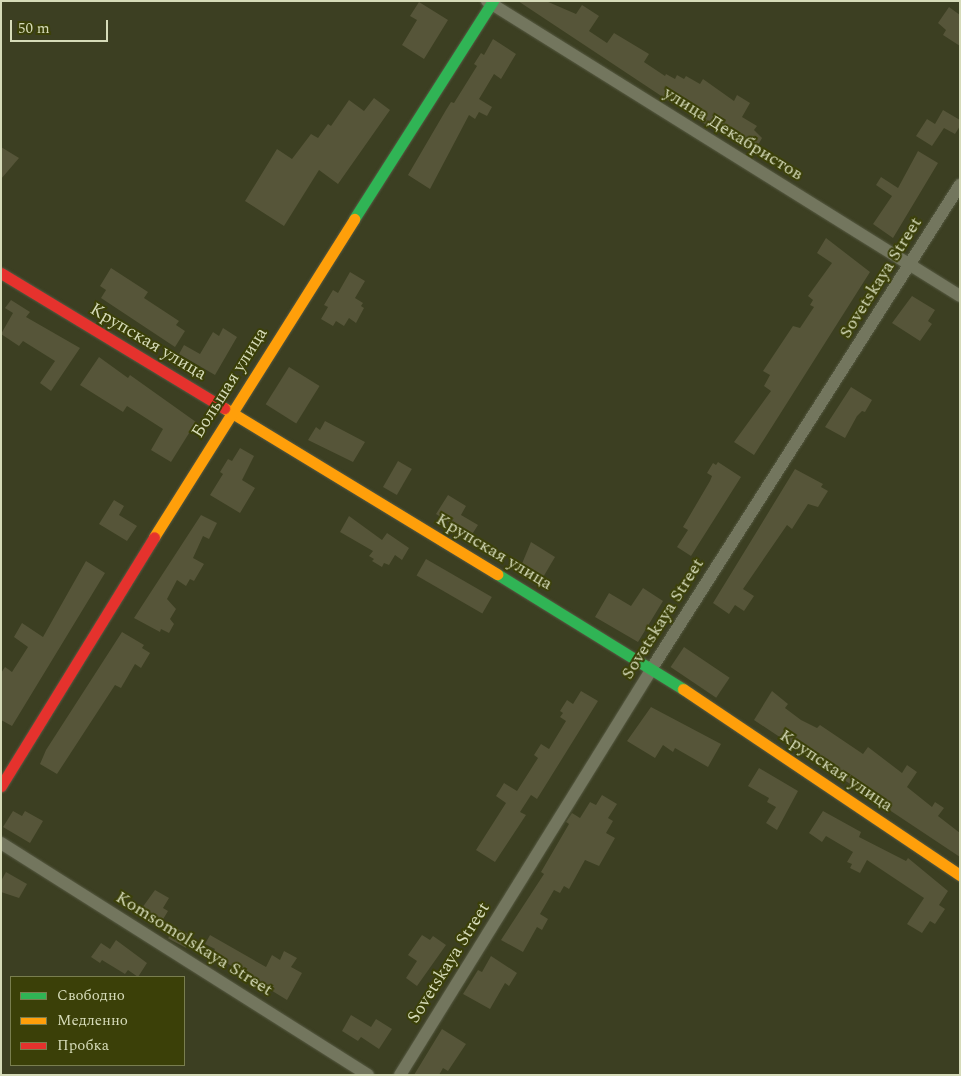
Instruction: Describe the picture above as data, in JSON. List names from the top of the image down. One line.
{"streets":{"street":["улица Декабристов","Sovetskaya Street","Крупская улица","Большая улица","Komsomolskaya Street"]},"crossings":[["улица Декабристов","Sovetskaya Street"],["улица Декабристов","Большая улица"],["Sovetskaya Street","Крупская улица"],["Крупская улица","Большая улица"]],"legend":["Свободно","Медленно","Пробка"],"scale_bar":"50 m"}
